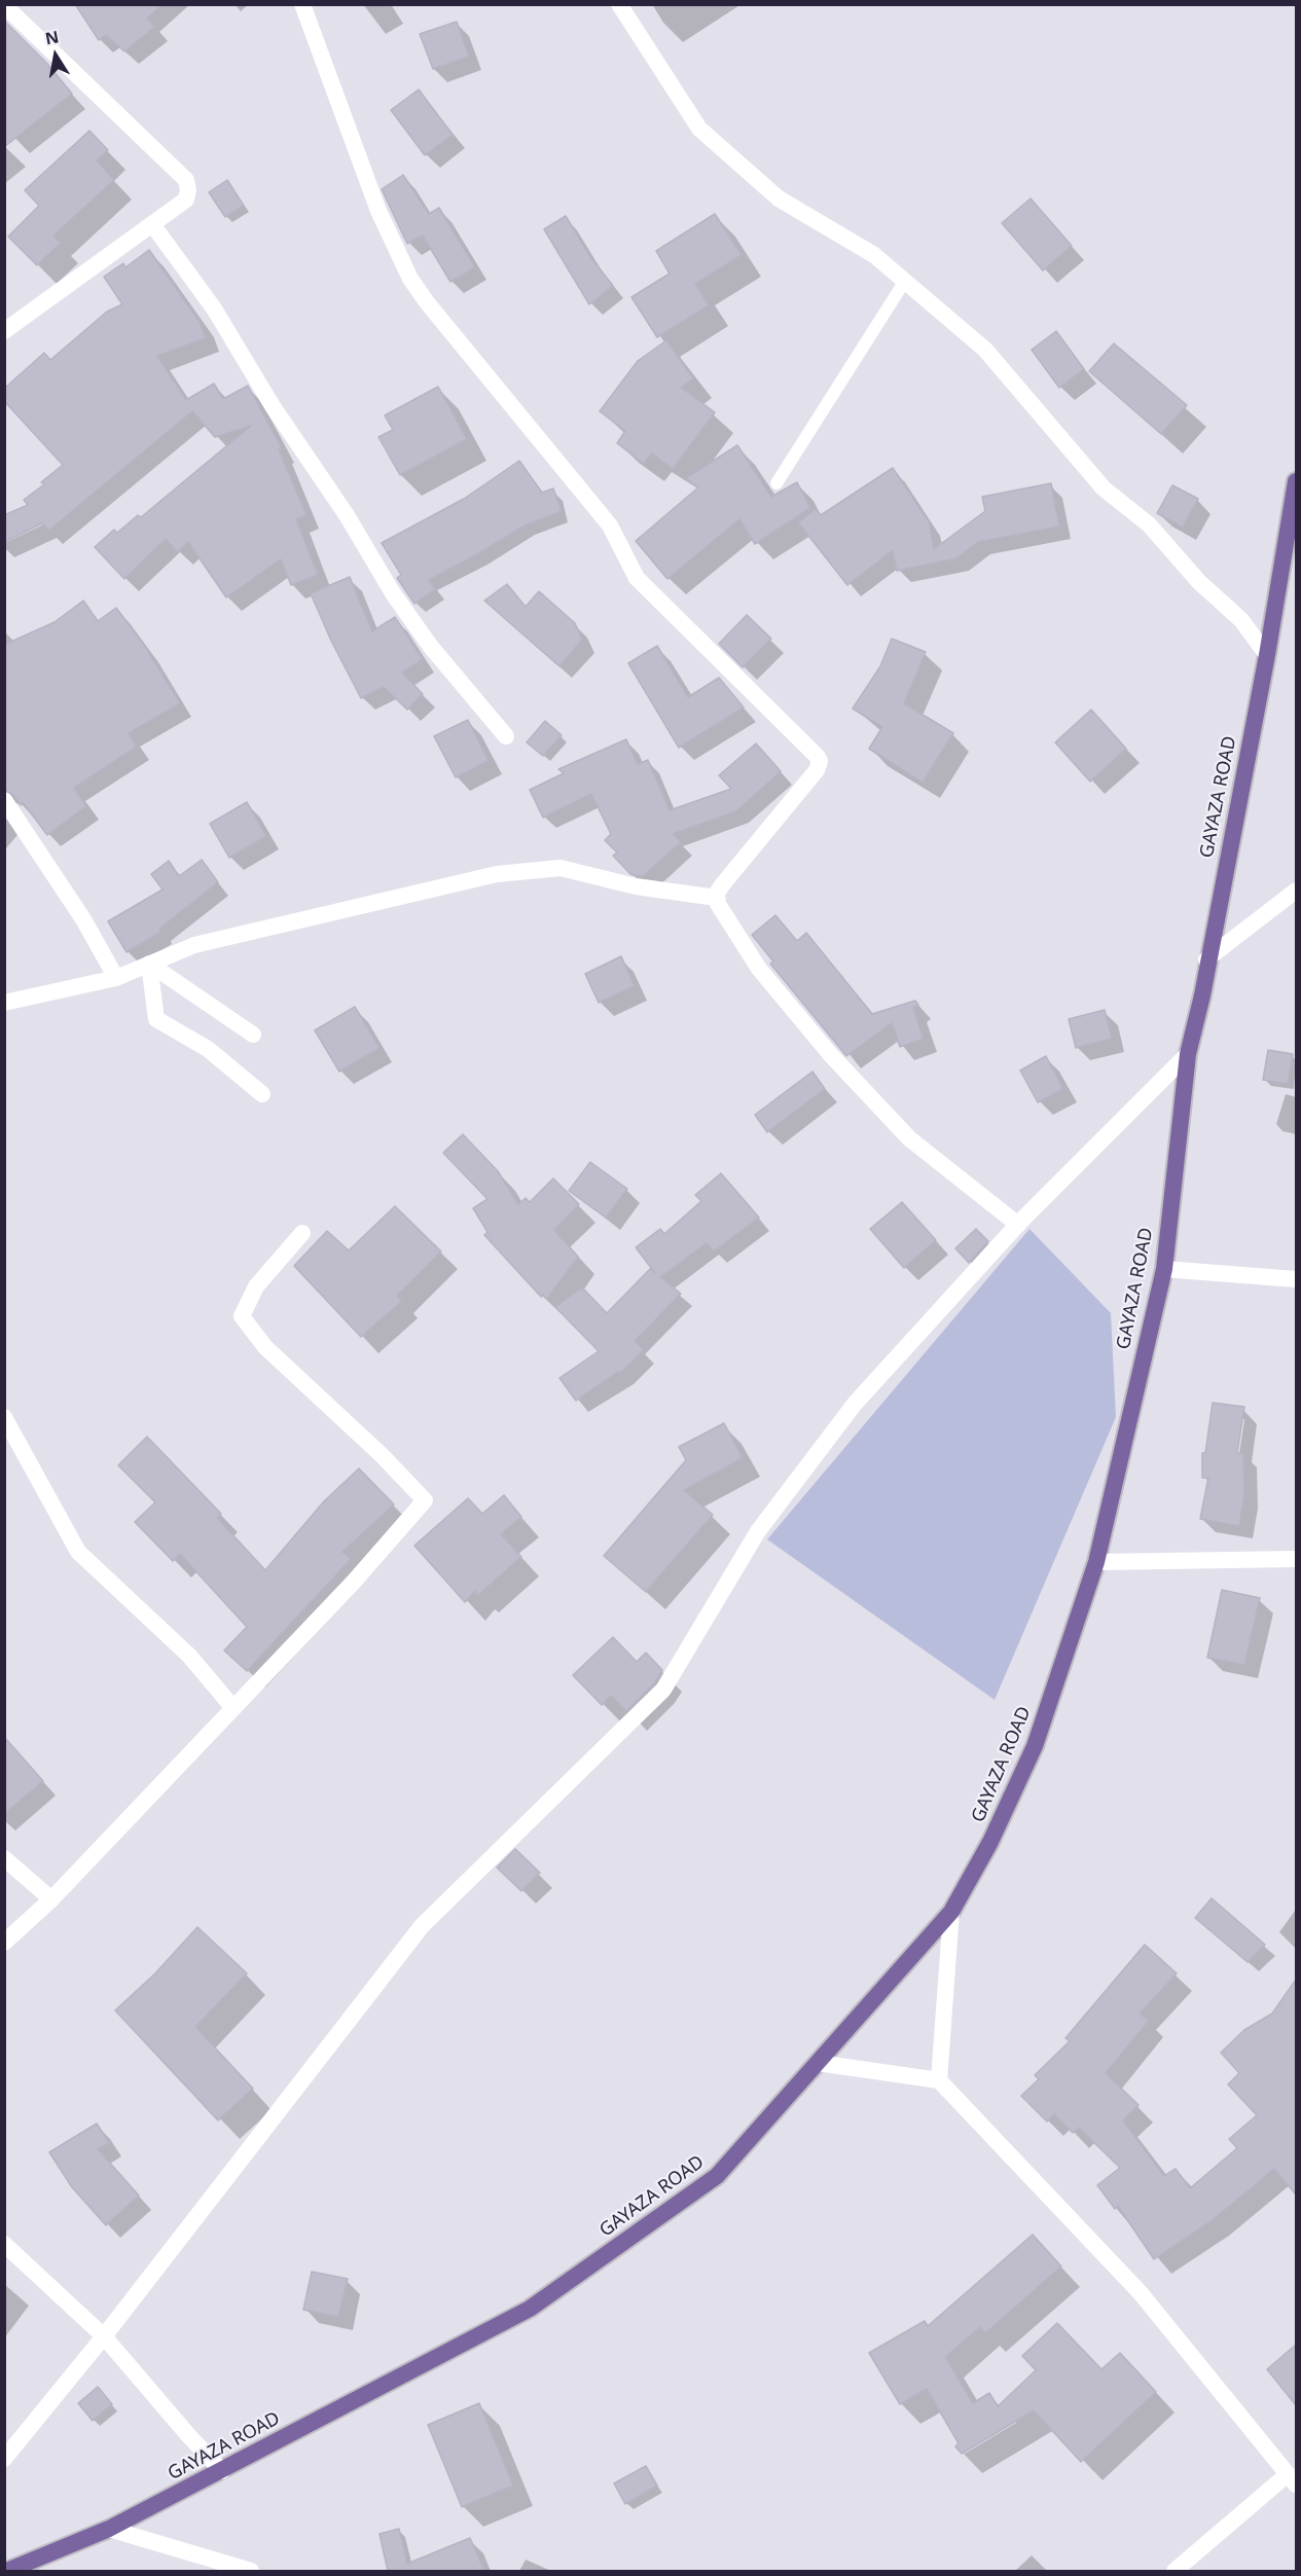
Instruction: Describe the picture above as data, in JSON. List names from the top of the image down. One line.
{"streets":{"main road":["GAYAZA ROAD"]},"north":"top"}
